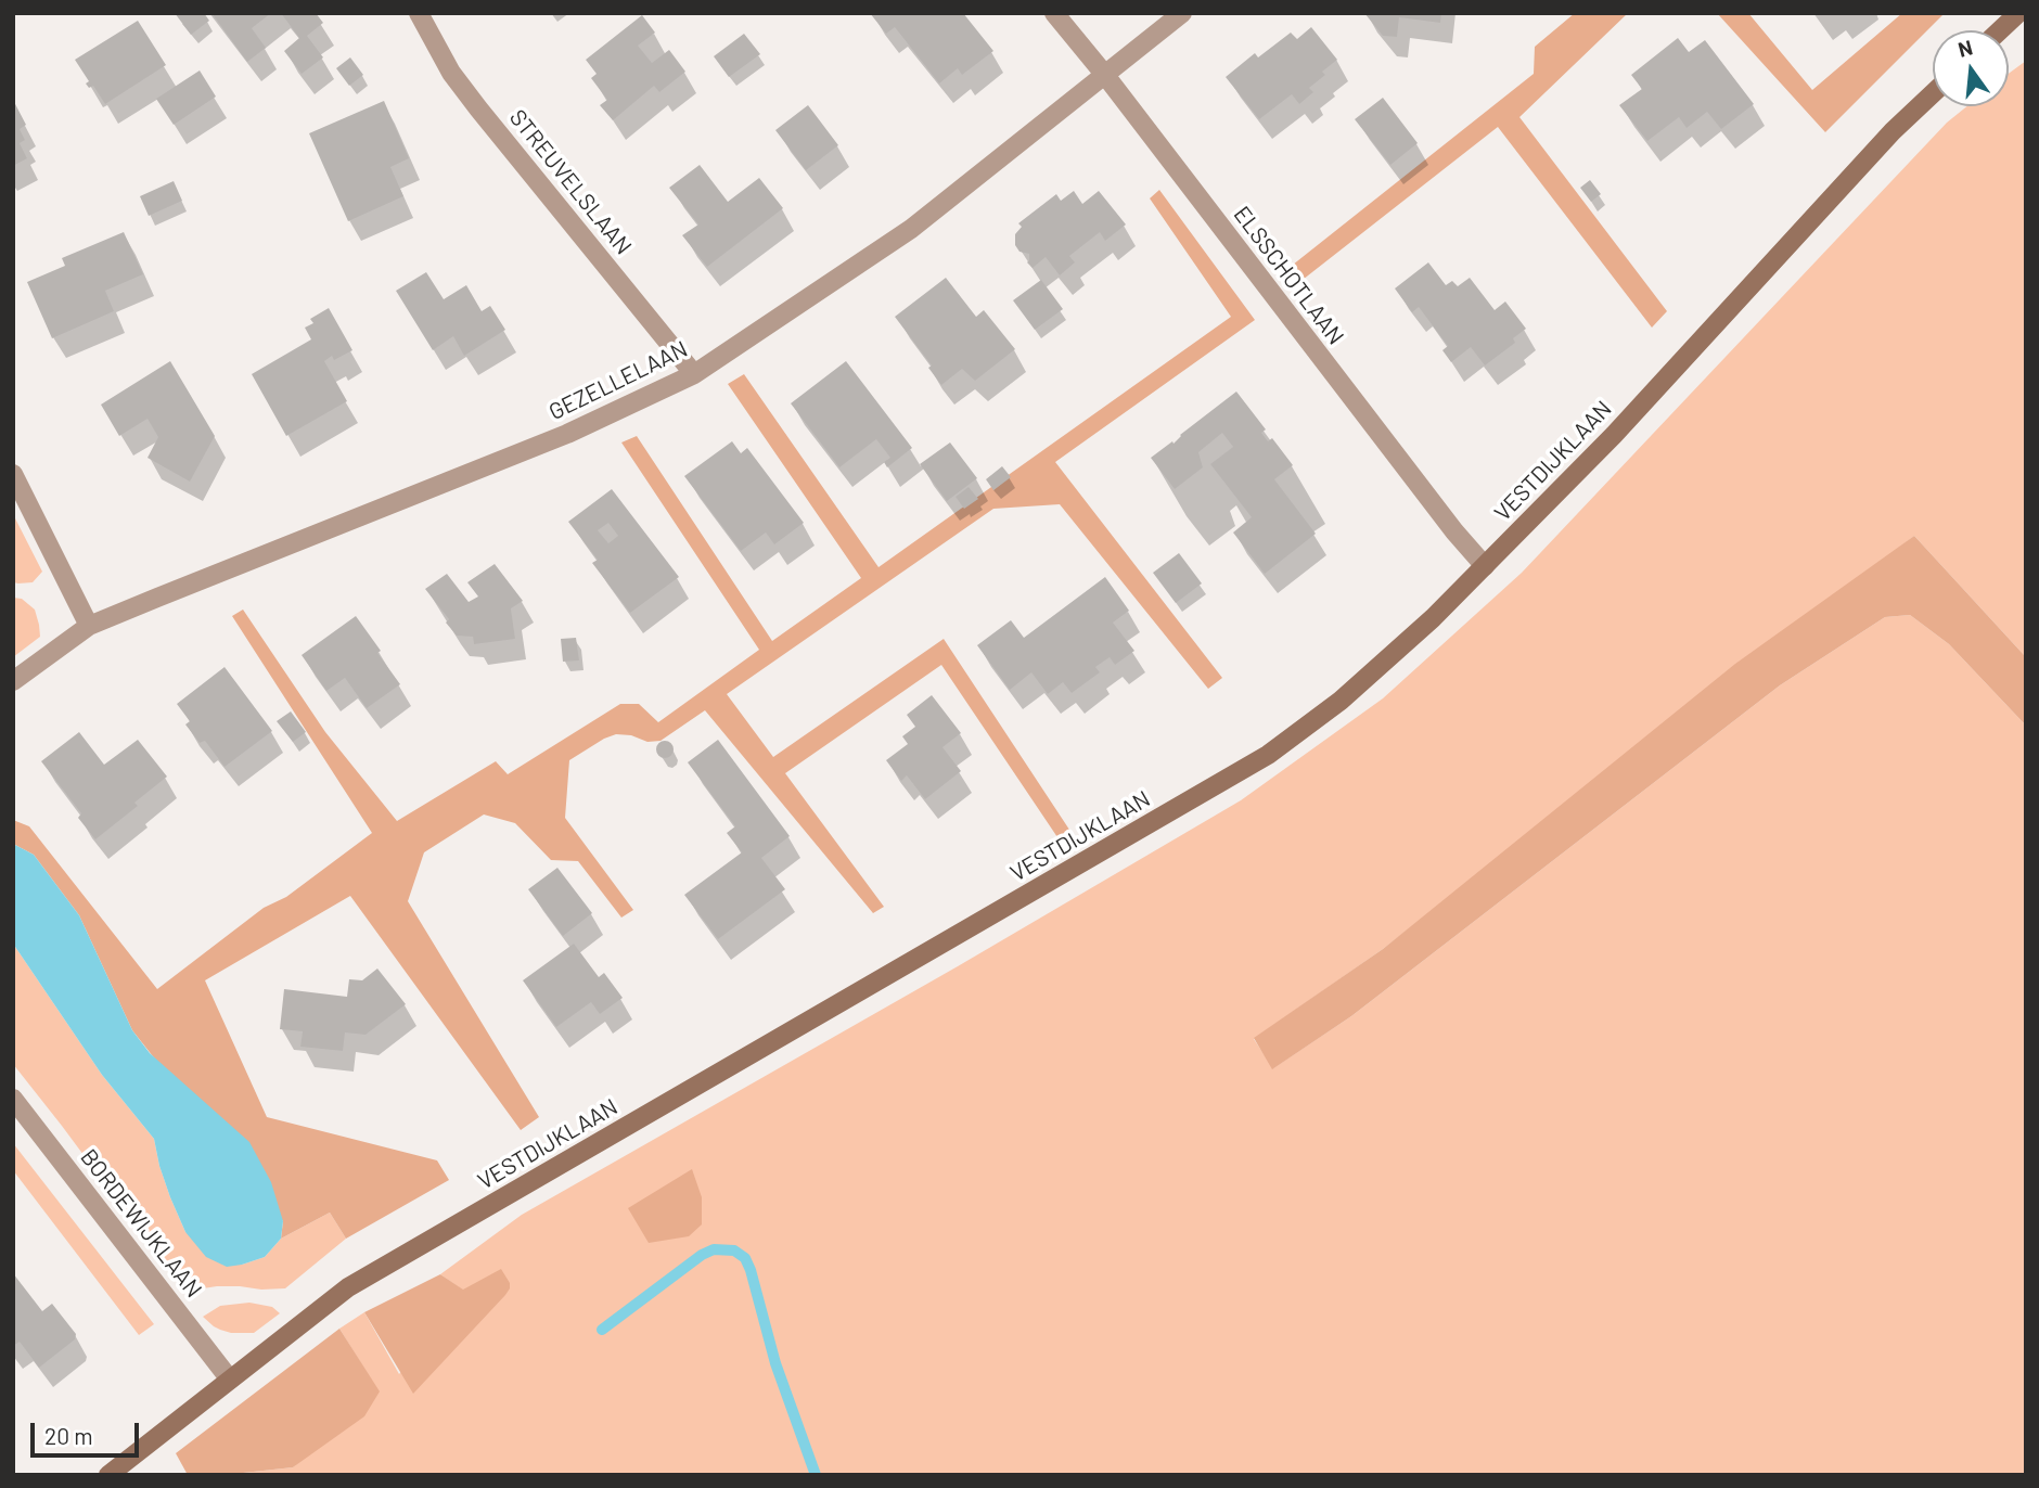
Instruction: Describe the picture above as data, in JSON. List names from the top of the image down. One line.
{"streets":{"street":["STREUVELSLAAN","ELSSCHOTLAAN","GEZELLELAAN","VESTDIJKLAAN","BORDEWIJKLAAN"]},"crossings":[["STREUVELSLAAN","GEZELLELAAN"],["ELSSCHOTLAAN","GEZELLELAAN"],["ELSSCHOTLAAN","VESTDIJKLAAN"],["VESTDIJKLAAN","BORDEWIJKLAAN"]],"scale_bar":"20 m","north":"top"}
